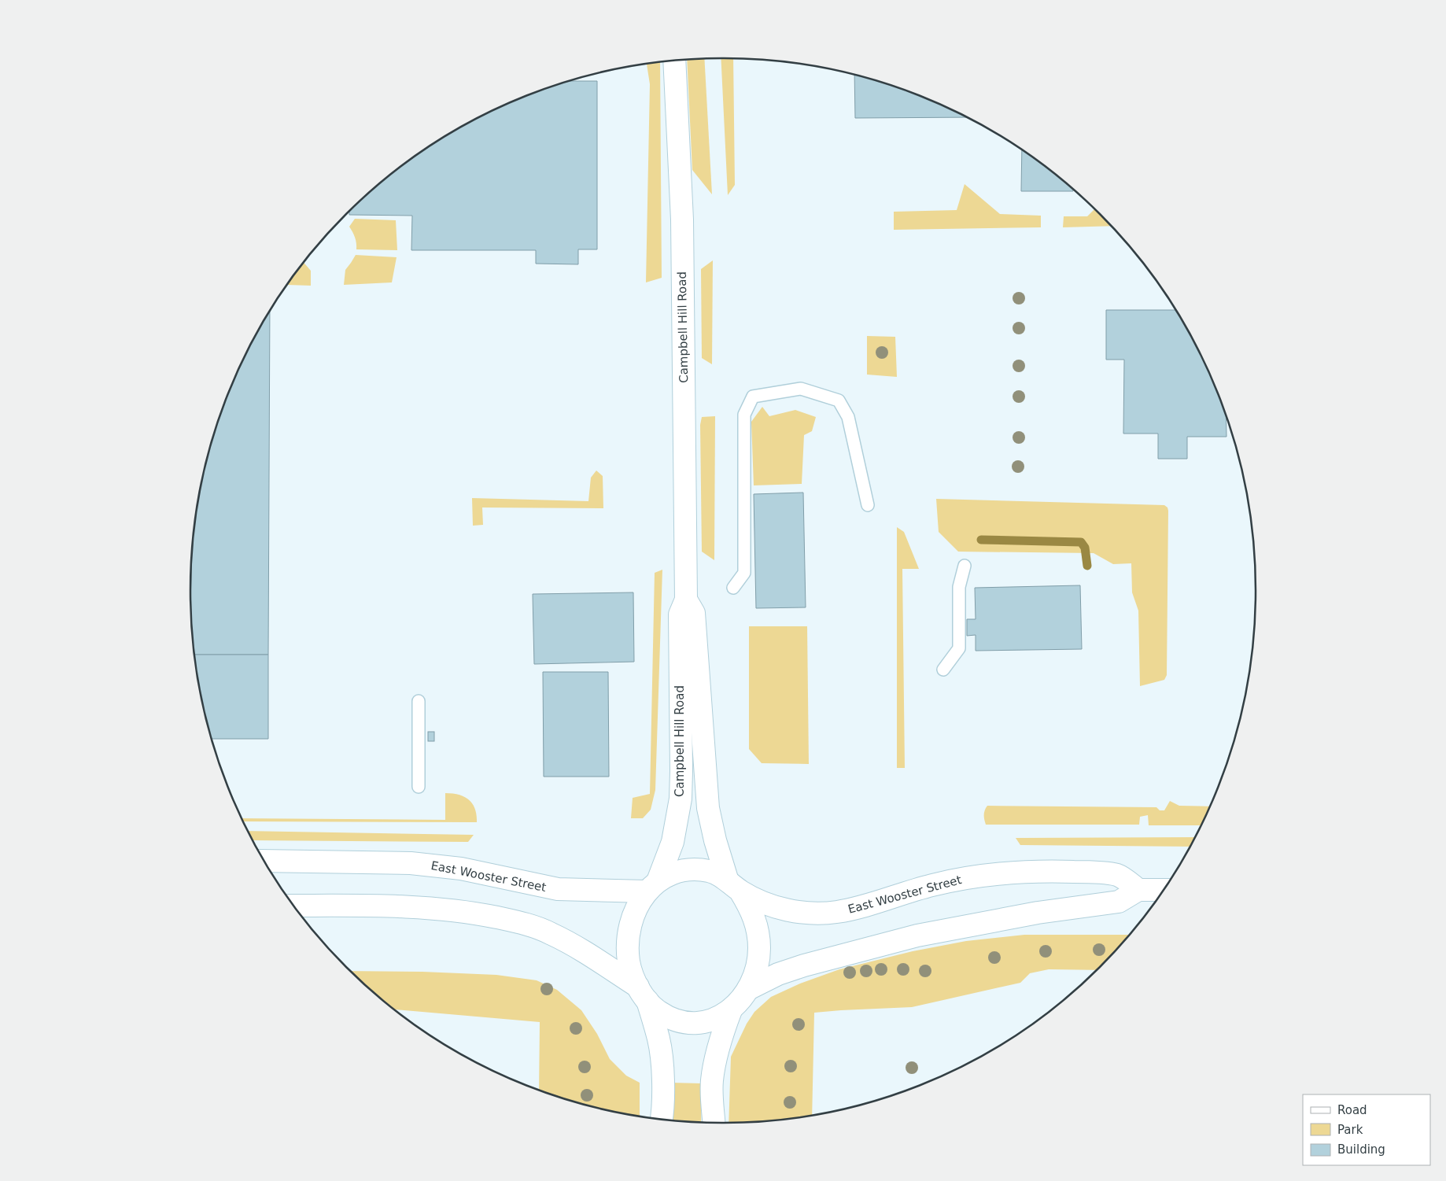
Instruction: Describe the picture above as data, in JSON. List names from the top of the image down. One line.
{"streets":{"main road":["Campbell Hill Road","East Wooster Street"]},"crossings":[["Campbell Hill Road","East Wooster Street"]],"legend":["Road","Park","Building"]}
